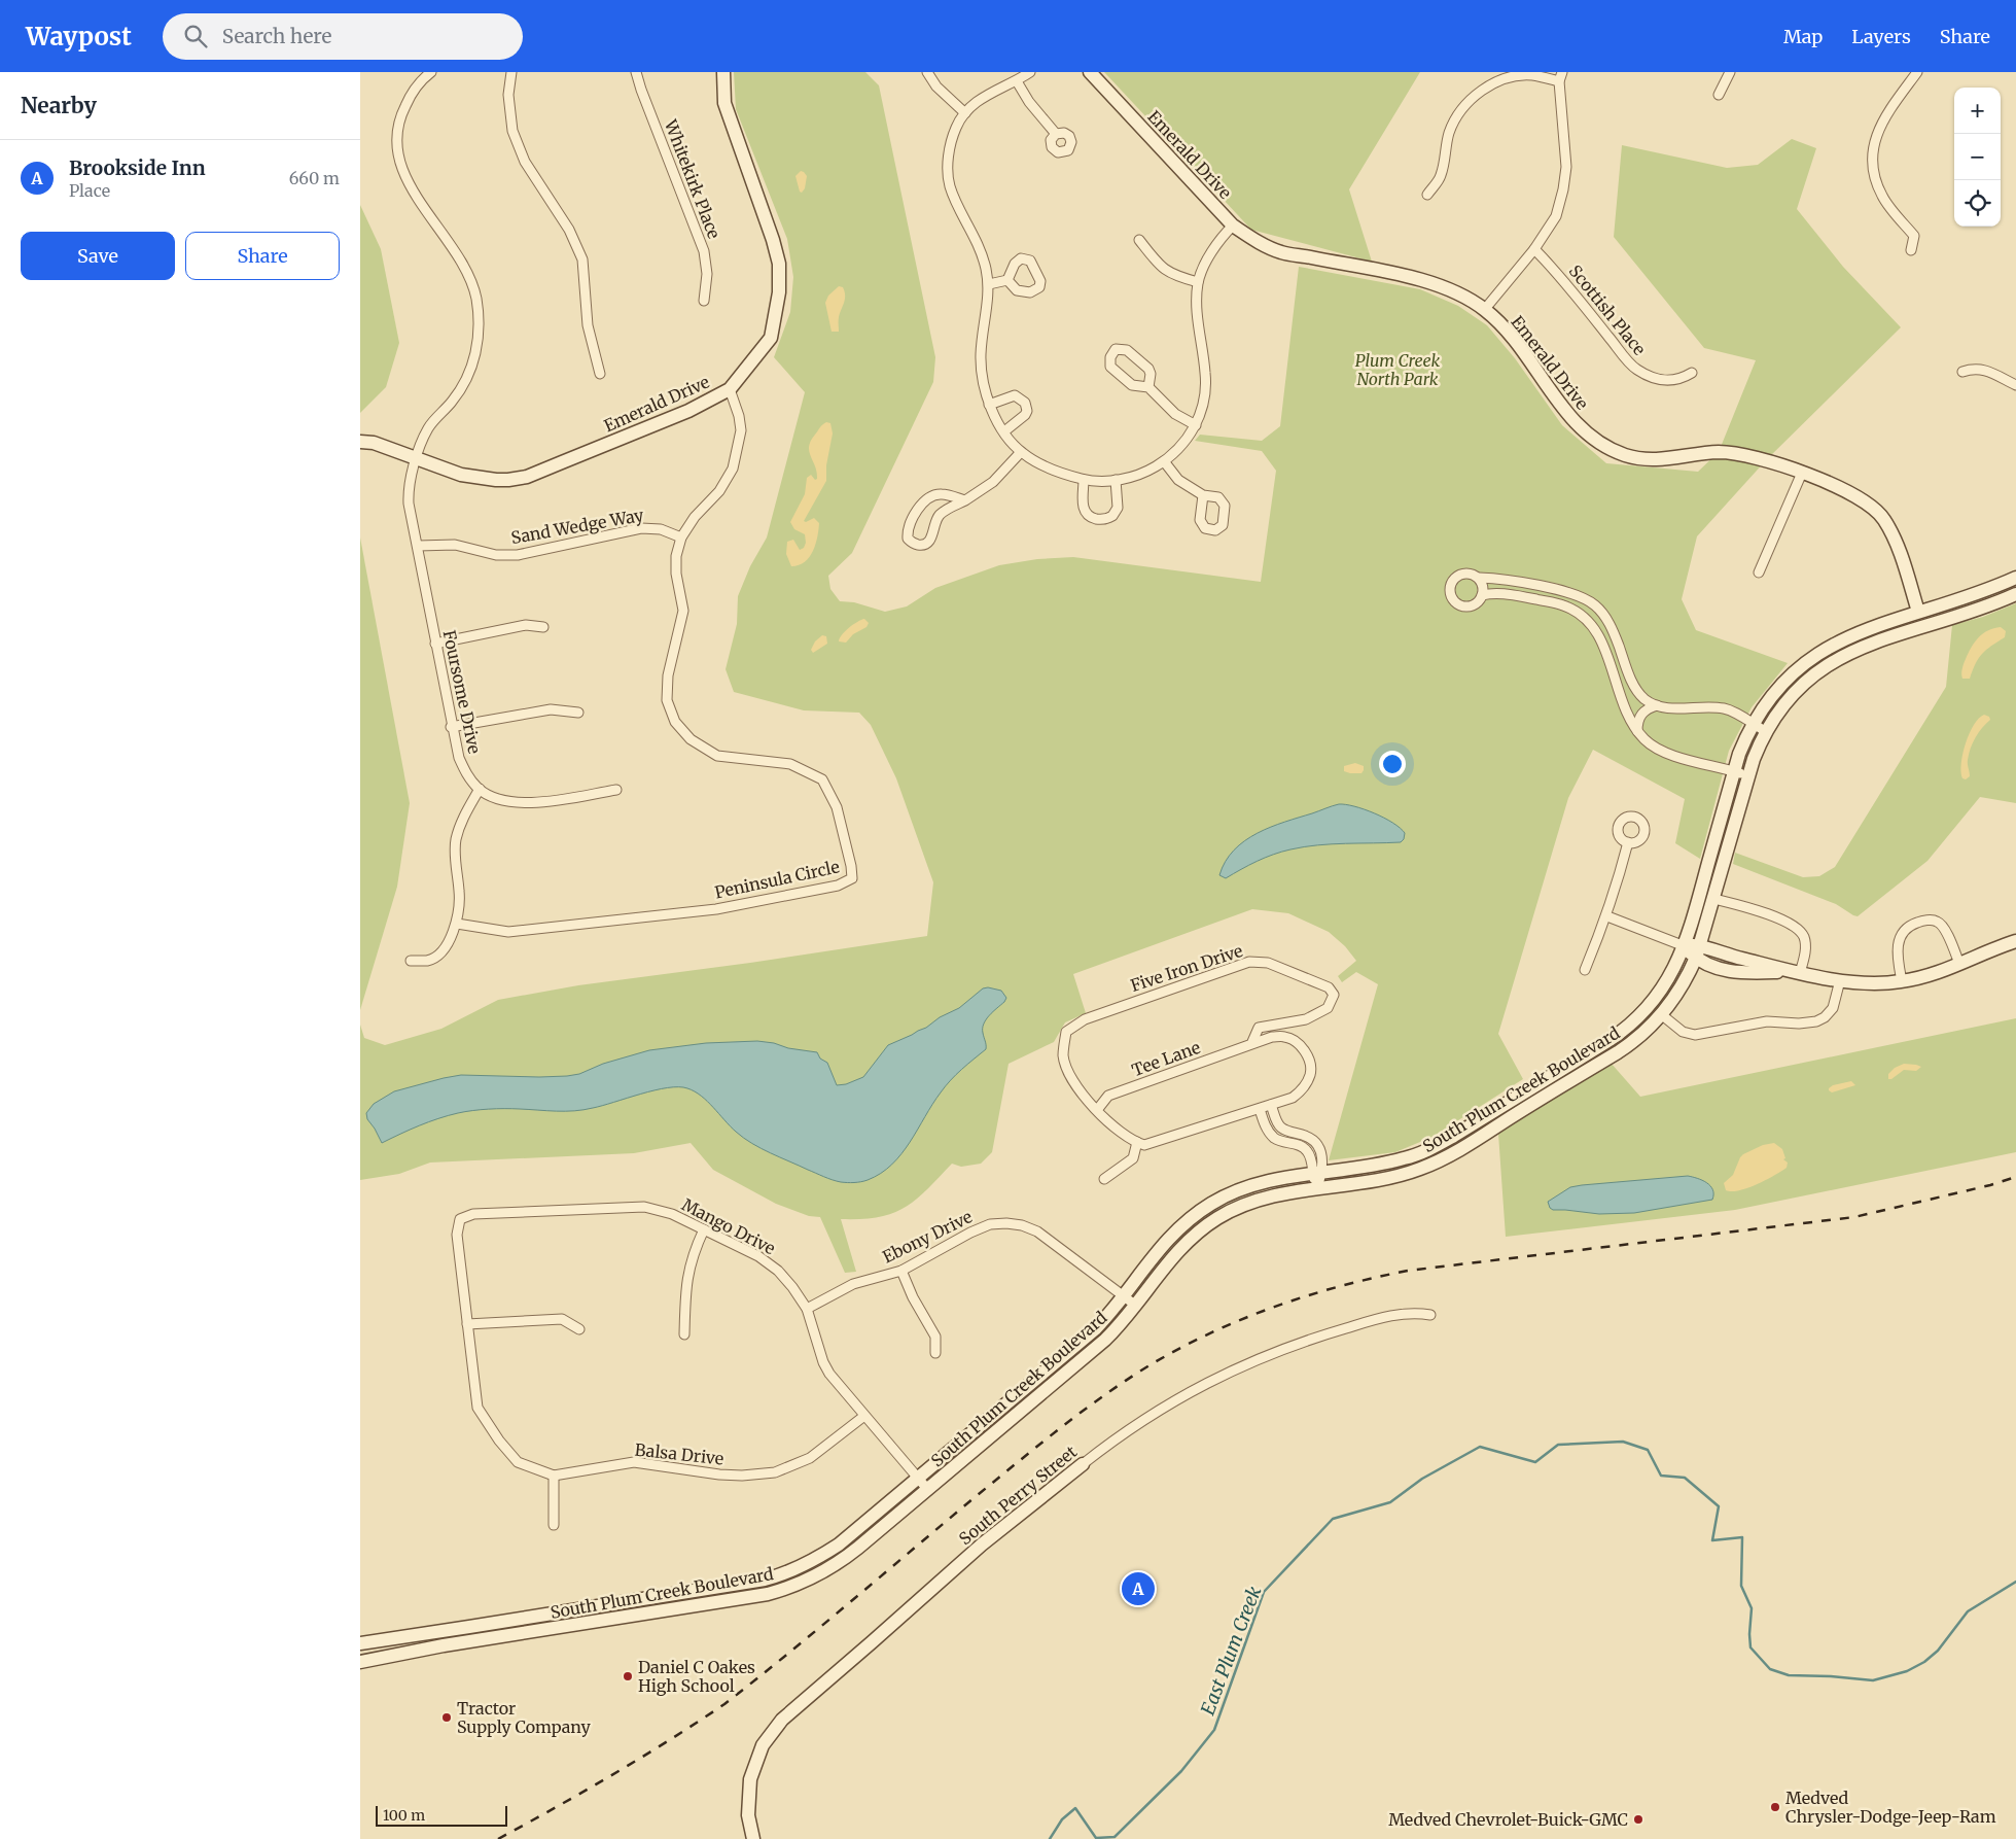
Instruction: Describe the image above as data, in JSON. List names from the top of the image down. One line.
{"streets":{"street":["Emerald Drive","Whitekirk Place","Scottish Place","Sand Wedge Way","Foursome Drive","Peninsula Circle","Five Iron Drive","Tee Lane","South Plum Creek Boulevard","Mango Drive","Ebony Drive","Balsa Drive","South Perry Street"]},"crossings":[["Emerald Drive","Foursome Drive"],["Emerald Drive","Peninsula Circle"],["Emerald Drive","South Plum Creek Boulevard"],["Sand Wedge Way","Foursome Drive"],["Sand Wedge Way","Peninsula Circle"],["Five Iron Drive","Tee Lane"],["South Plum Creek Boulevard","Mango Drive"],["South Plum Creek Boulevard","Ebony Drive"],["Mango Drive","Ebony Drive"],["Mango Drive","Balsa Drive"]],"water":["East Plum Creek"],"parks":["Plum Creek North Park"],"places":["Daniel C Oakes High School","Tractor Supply Company","Medved Chrysler-Dodge-Jeep-Ram","Medved Chevrolet-Buick-GMC"],"scale_bar":"100 m","page":{"header":"Waypost","search":"Search here","nav":["Map","Layers","Share"],"heading":"Nearby","map_buttons":["+","−"],"list":[{"mark":"A","name":"Brookside Inn","note":"Place","value":"660 m"}],"buttons":["Save","Share"],"pins":"A","scale":"100 m"}}
